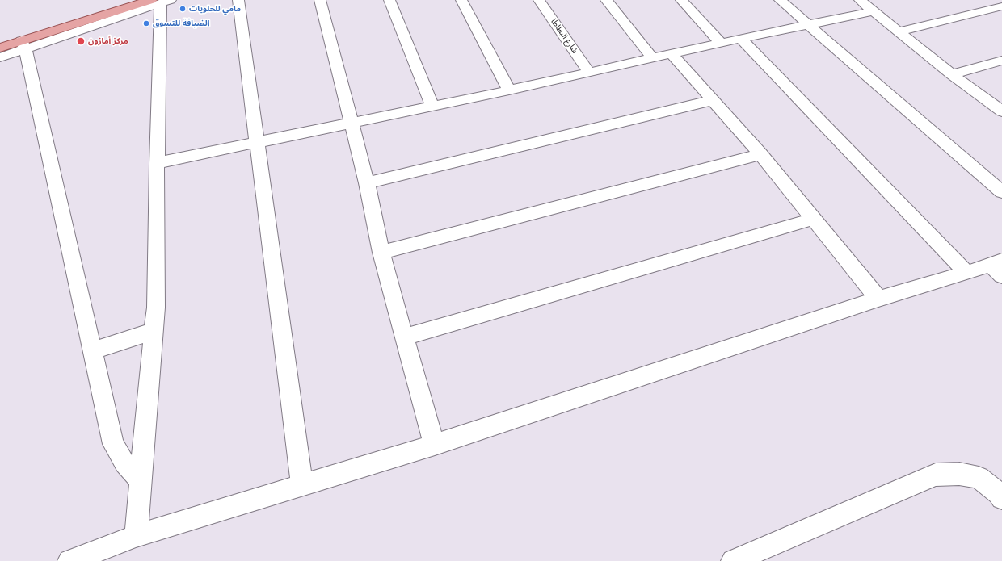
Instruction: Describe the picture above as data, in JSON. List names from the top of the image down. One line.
{"streets":{"street":["شارع البطاطا"]},"places":["مامي للحلويات","الضيافة للتسوق","مركز أمازون"]}
